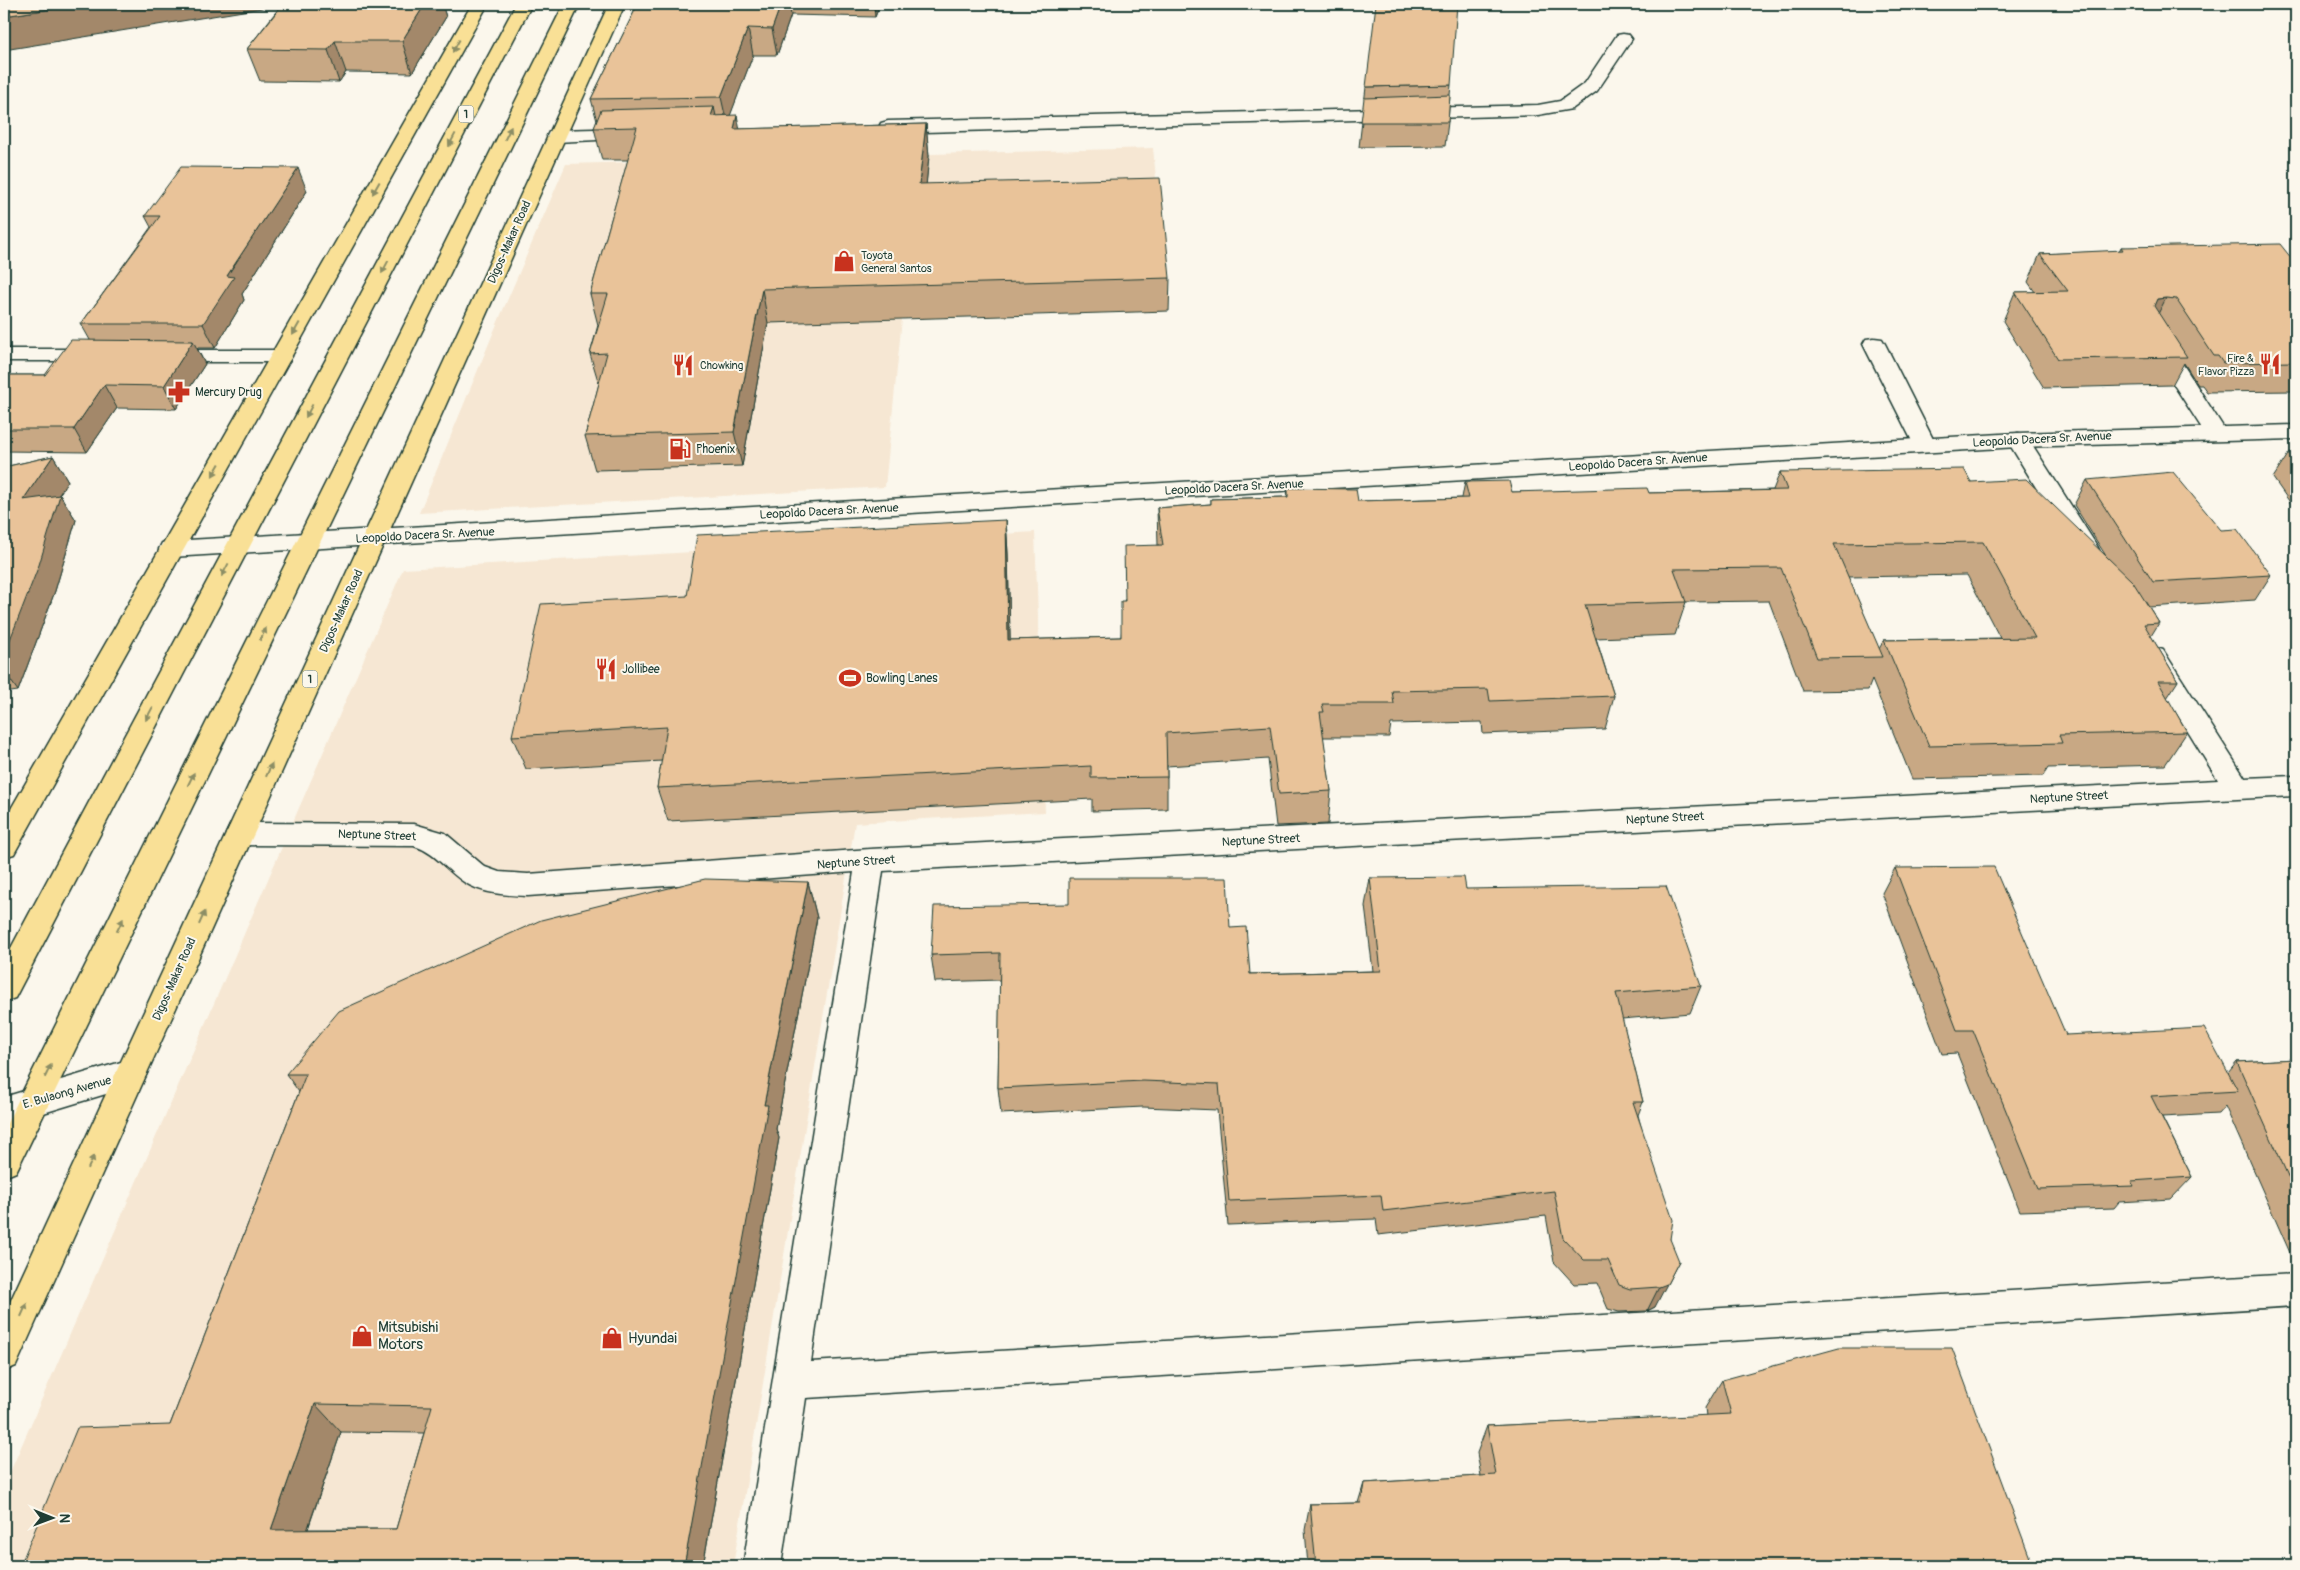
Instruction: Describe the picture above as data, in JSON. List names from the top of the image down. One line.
{"streets":{"main road":["1","Digos-Makar Road"],"street":["Leopoldo Dacera Sr. Avenue","Neptune Street","E. Bulaong Avenue"]},"crossings":[["Digos-Makar Road","Leopoldo Dacera Sr. Avenue"],["Digos-Makar Road","Neptune Street"],["Digos-Makar Road","E. Bulaong Avenue"]],"places":{"shop":["Toyota General Santos","Mitsubishi Motors","Hyundai"],"restaurant":["Fire & Flavor Pizza","Chowking","Jollibee"],"pharmacy":["Mercury Drug"],"fuel station":["Phoenix"],"sports":["Bowling Lanes"]},"north":"right"}
